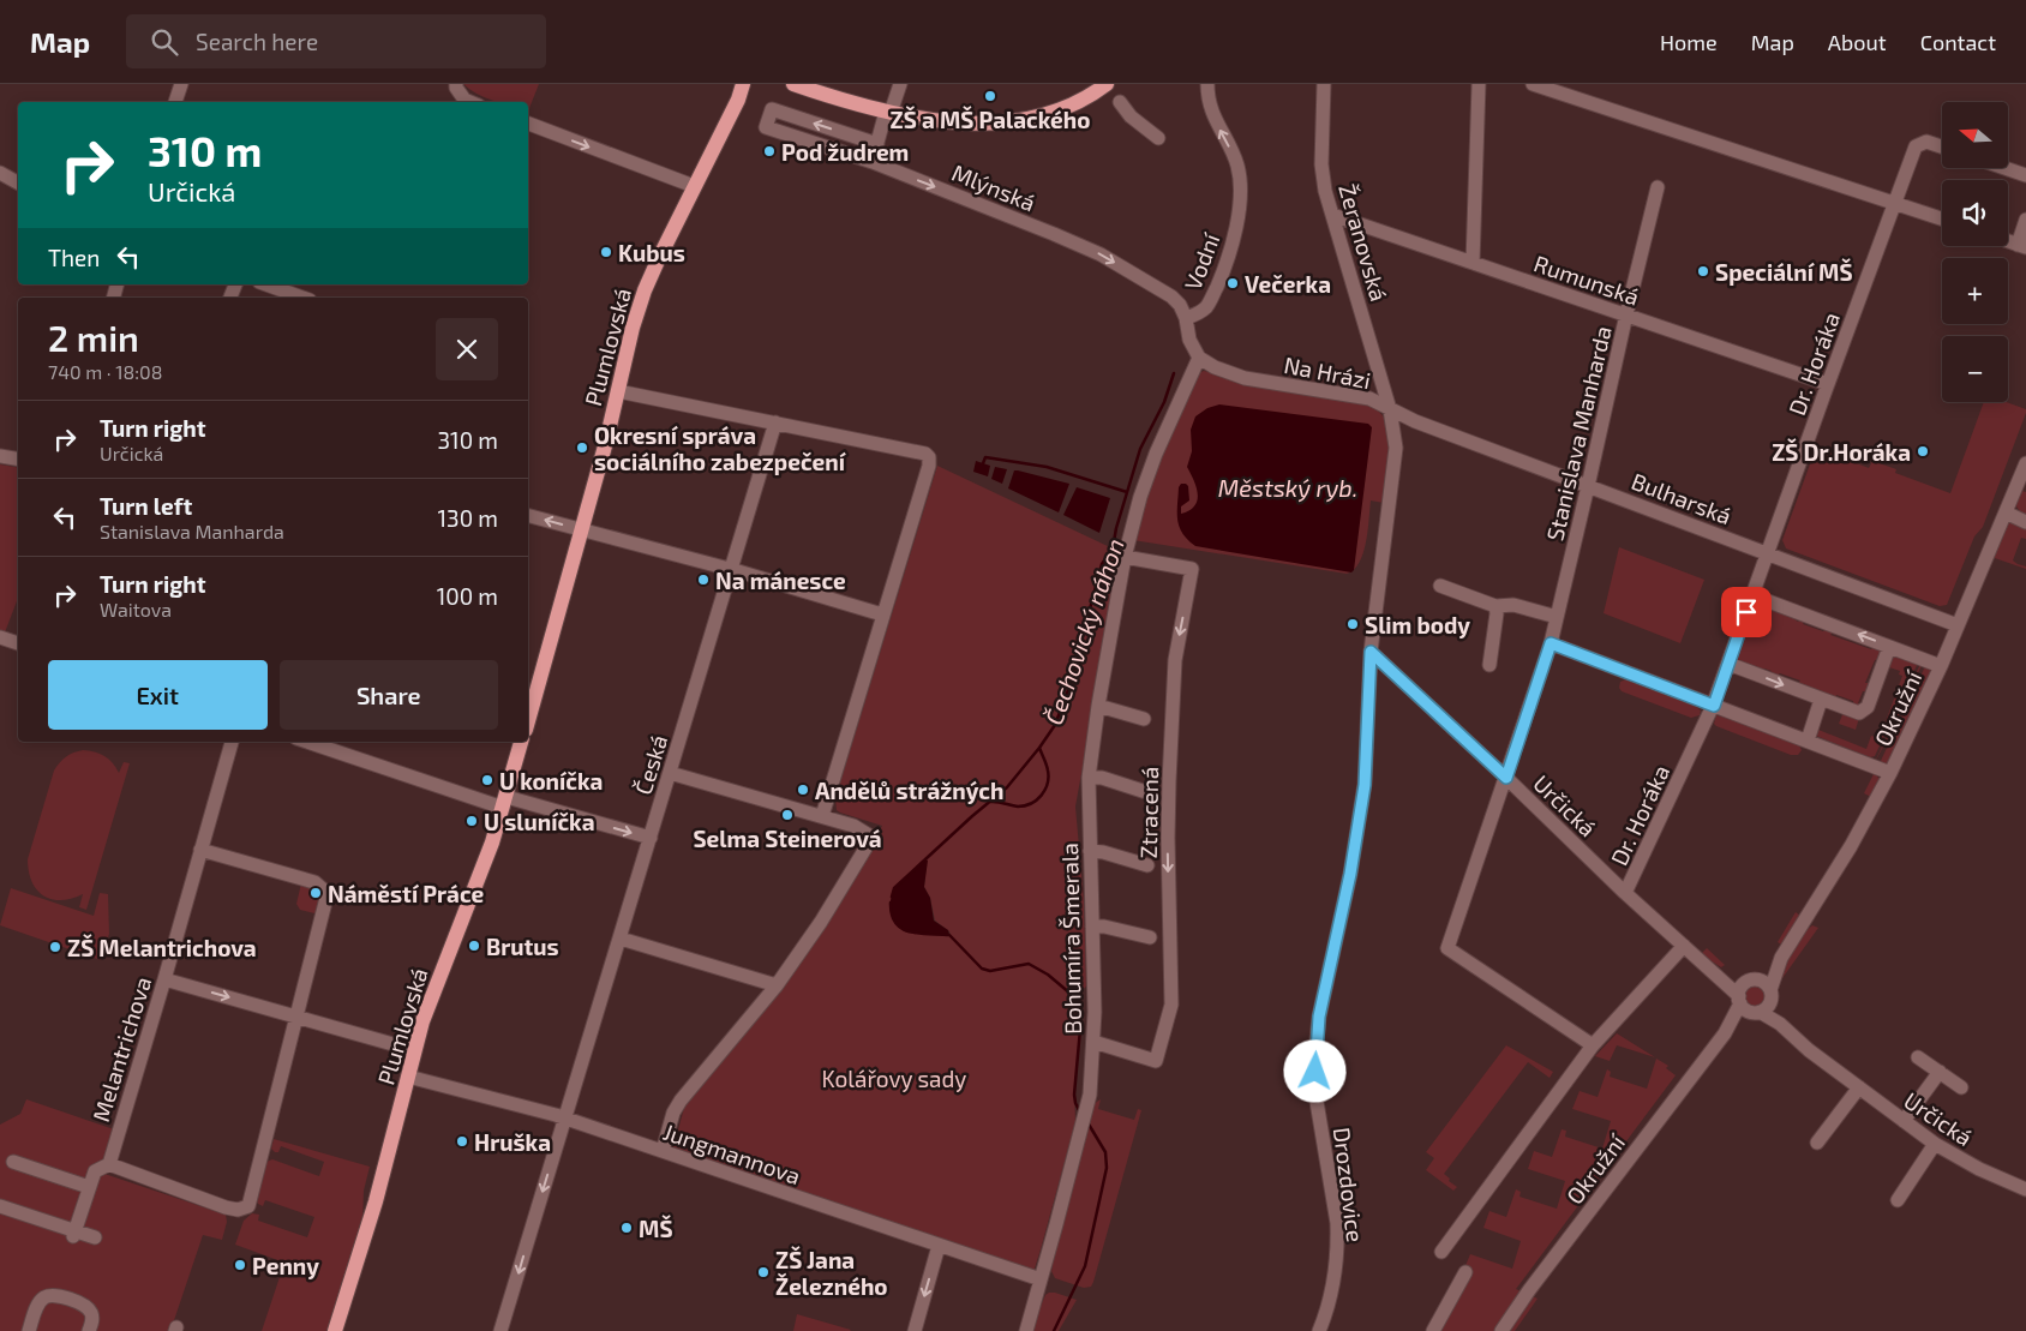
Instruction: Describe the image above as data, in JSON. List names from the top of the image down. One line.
{"streets":{"main road":["Plumlovská"],"street":["Mlýnská","Žeranovská","Vodní","Rumunská","Dr. Horáka","Na Hrázi","Stanislava Manharda","Bulharská","Okružní","Česká","Určická","Ztracená","Bohumíra Šmerala","Melantrichova","Jungmannova","Drozdovice"]},"crossings":[["Mlýnská","Vodní"],["Žeranovská","Rumunská"],["Žeranovská","Na Hrázi"],["Žeranovská","Bulharská"],["Vodní","Na Hrázi"],["Vodní","Bohumíra Šmerala"],["Rumunská","Dr. Horáka"],["Rumunská","Stanislava Manharda"],["Plumlovská","Jungmannova"],["Dr. Horáka","Bulharská"],["Dr. Horáka","Určická"],["Na Hrázi","Bulharská"],["Na Hrázi","Bohumíra Šmerala"],["Na Hrázi","Drozdovice"],["Stanislava Manharda","Bulharská"],["Stanislava Manharda","Určická"],["Bulharská","Okružní"],["Okružní","Určická"],["Česká","Jungmannova"],["Určická","Drozdovice"],["Ztracená","Bohumíra Šmerala"],["Bohumíra Šmerala","Jungmannova"]],"one_way":["Vodní"],"water":["Městský ryb.","Čechovický náhon"],"parks":["Kolářovy sady"],"places":["ZŠ a MŠ Palackého","Pod žudrem","Kubus","Speciální MŠ","Večerka","Okresní správa sociálního zabezpečení","ZŠ Dr.Horáka","Na mánesce","Slim body","U koníčka","Andělů strážných","Selma Steinerová","U sluníčka","Náměstí Práce","Brutus","ZŠ Melantrichova","Hruška","MŠ","Penny","ZŠ Jana Železného"],"north":"left","page":{"header":"Map","search":"Search here","nav":["Home","Map","About","Contact"],"map_buttons":["+","−"],"turn":["310 m","Určická"],"then":"Then","heading":["2 min","740 m · 18:08"],"list":[{"name":"Turn right","note":"Určická","value":"310 m"},{"name":"Turn left","note":"Stanislava Manharda","value":"130 m"},{"name":"Turn right","note":"Waitova","value":"100 m"}],"buttons":["Exit","Share"]}}
